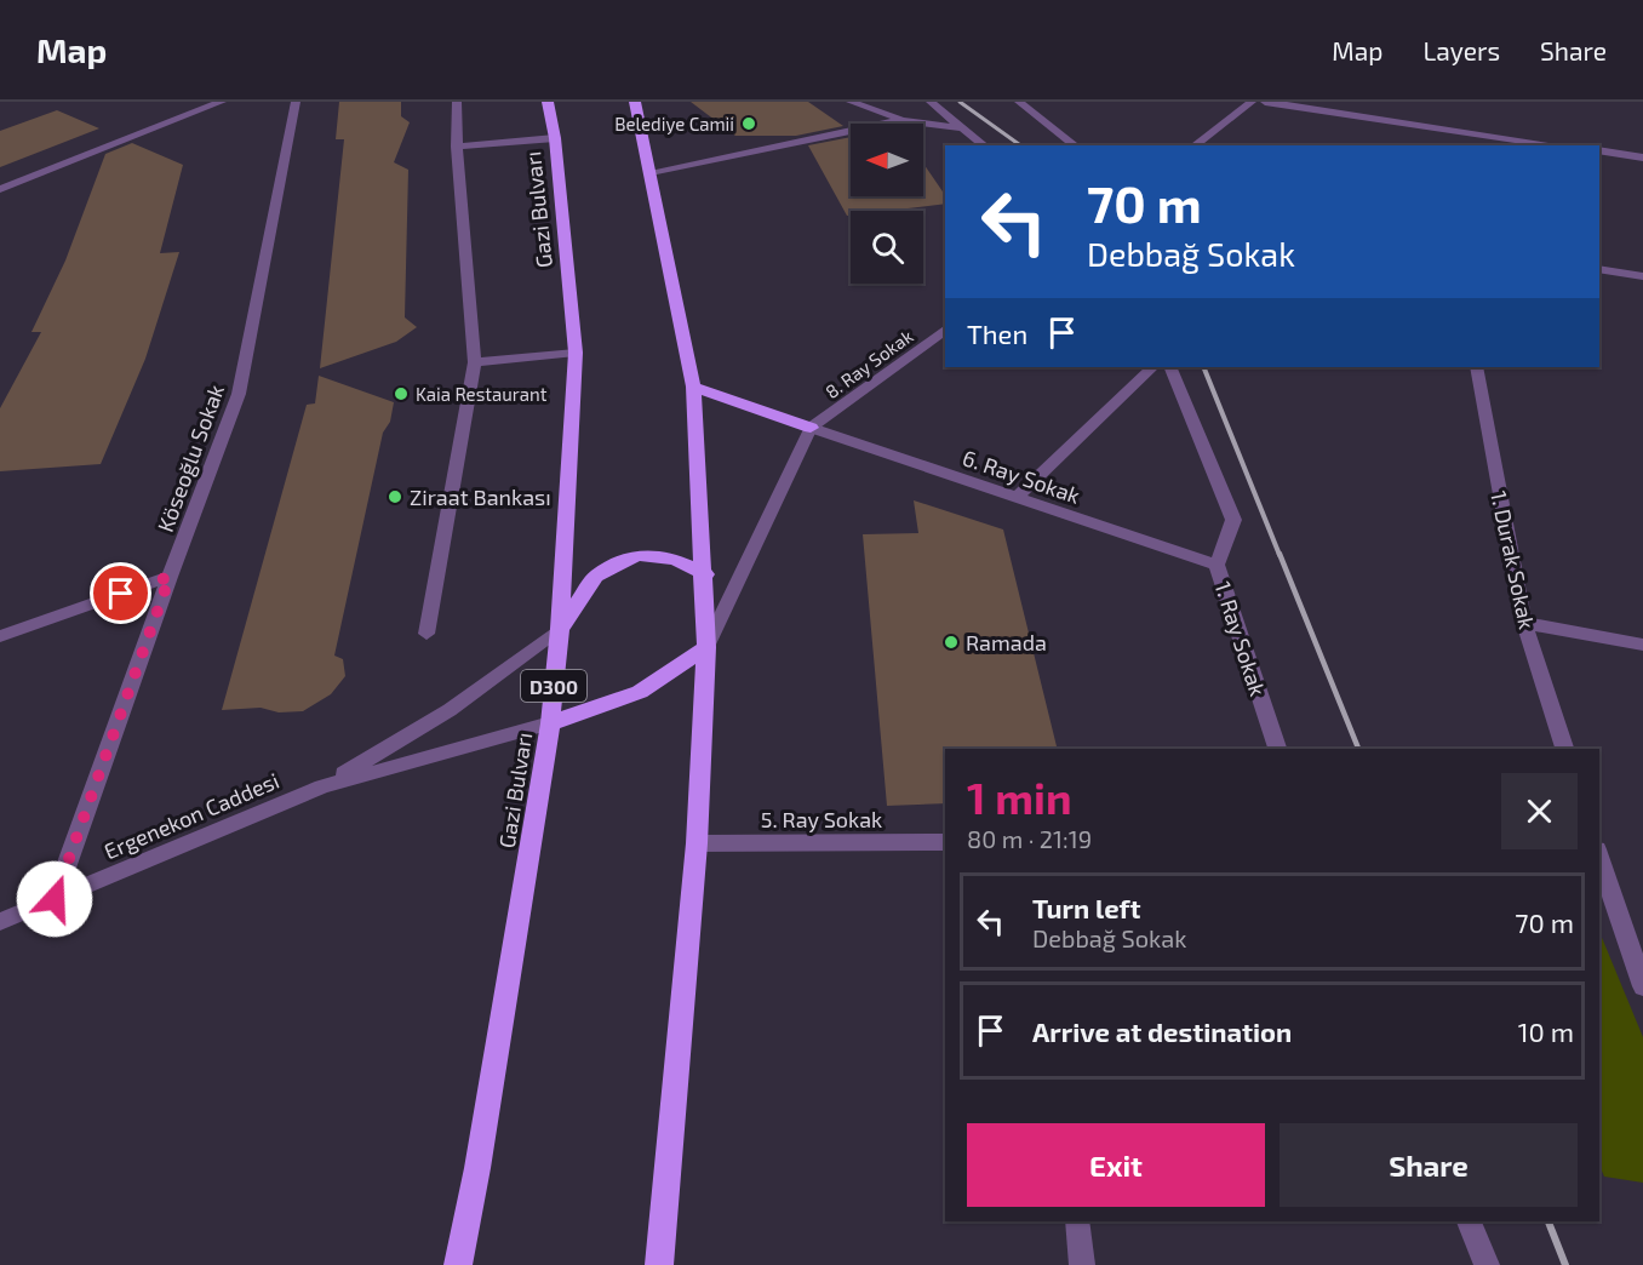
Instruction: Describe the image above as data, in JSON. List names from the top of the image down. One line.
{"streets":{"highway":["Gazi Bulvarı","D300"],"street":["8. Ray Sokak","Köseoğlu Sokak","6. Ray Sokak","1. Durak Sokak","1. Ray Sokak","Ergenekon Caddesi","5. Ray Sokak"]},"crossings":[["8. Ray Sokak","6. Ray Sokak"],["Köseoğlu Sokak","Ergenekon Caddesi"],["6. Ray Sokak","1. Ray Sokak"]],"places":["Belediye Camii","Kaia Restaurant","Ziraat Bankası","Ramada"],"north":"left","page":{"header":"Map","nav":["Map","Layers","Share"],"turn":["70 m","Debbağ Sokak"],"then":"Then","heading":["1 min","80 m · 21:19"],"list":[{"name":"Turn left","note":"Debbağ Sokak","value":"70 m"},{"name":"Arrive at destination","value":"10 m"}],"buttons":["Exit","Share"]}}
